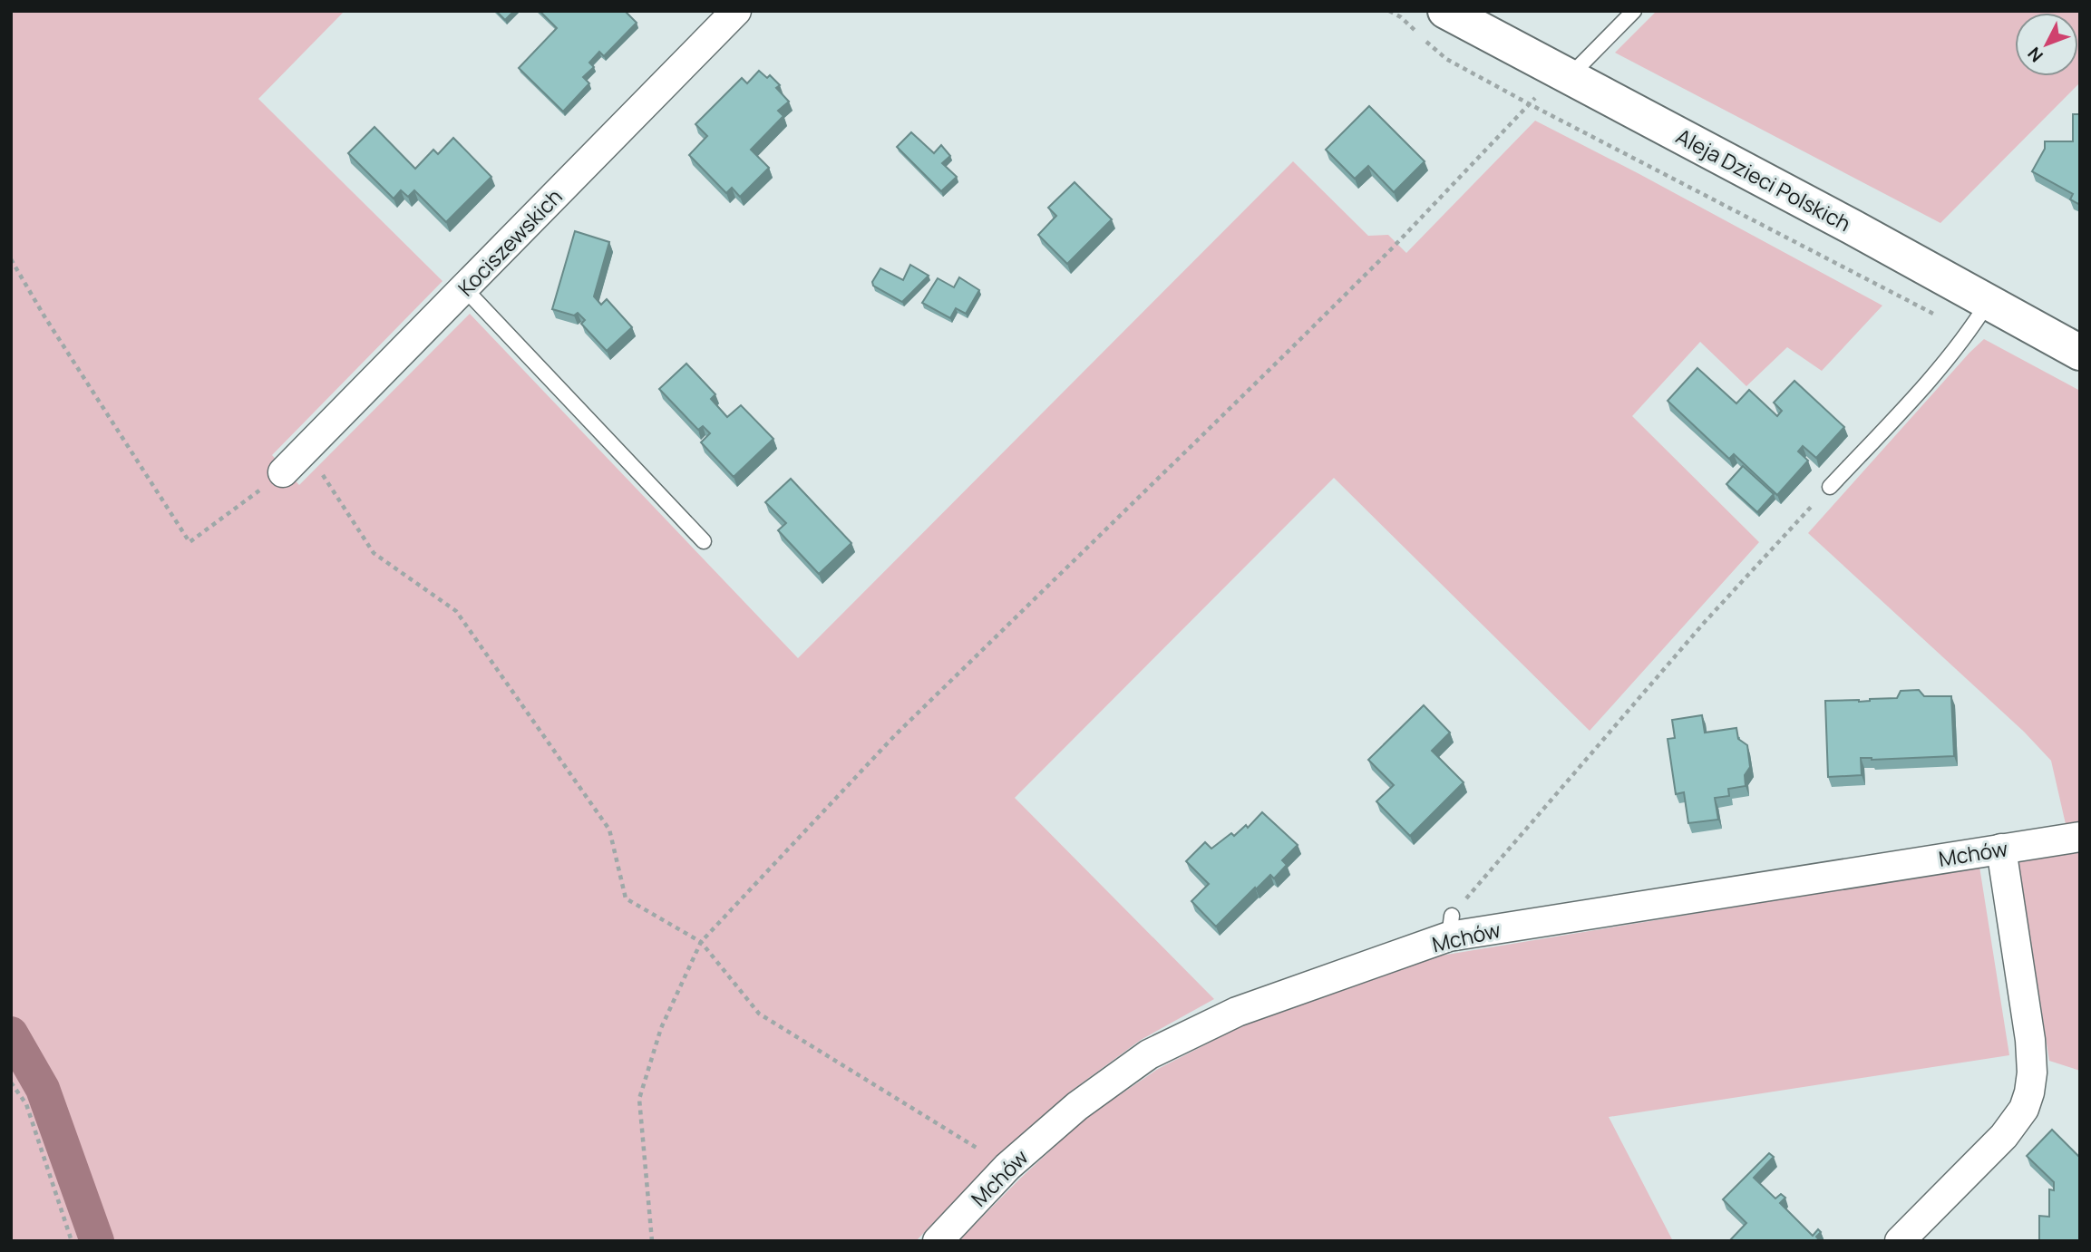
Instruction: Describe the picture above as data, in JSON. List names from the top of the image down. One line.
{"streets":{"street":["Aleja Dzieci Polskich","Kociszewskich","Mchów"]},"north":"bottom left"}
